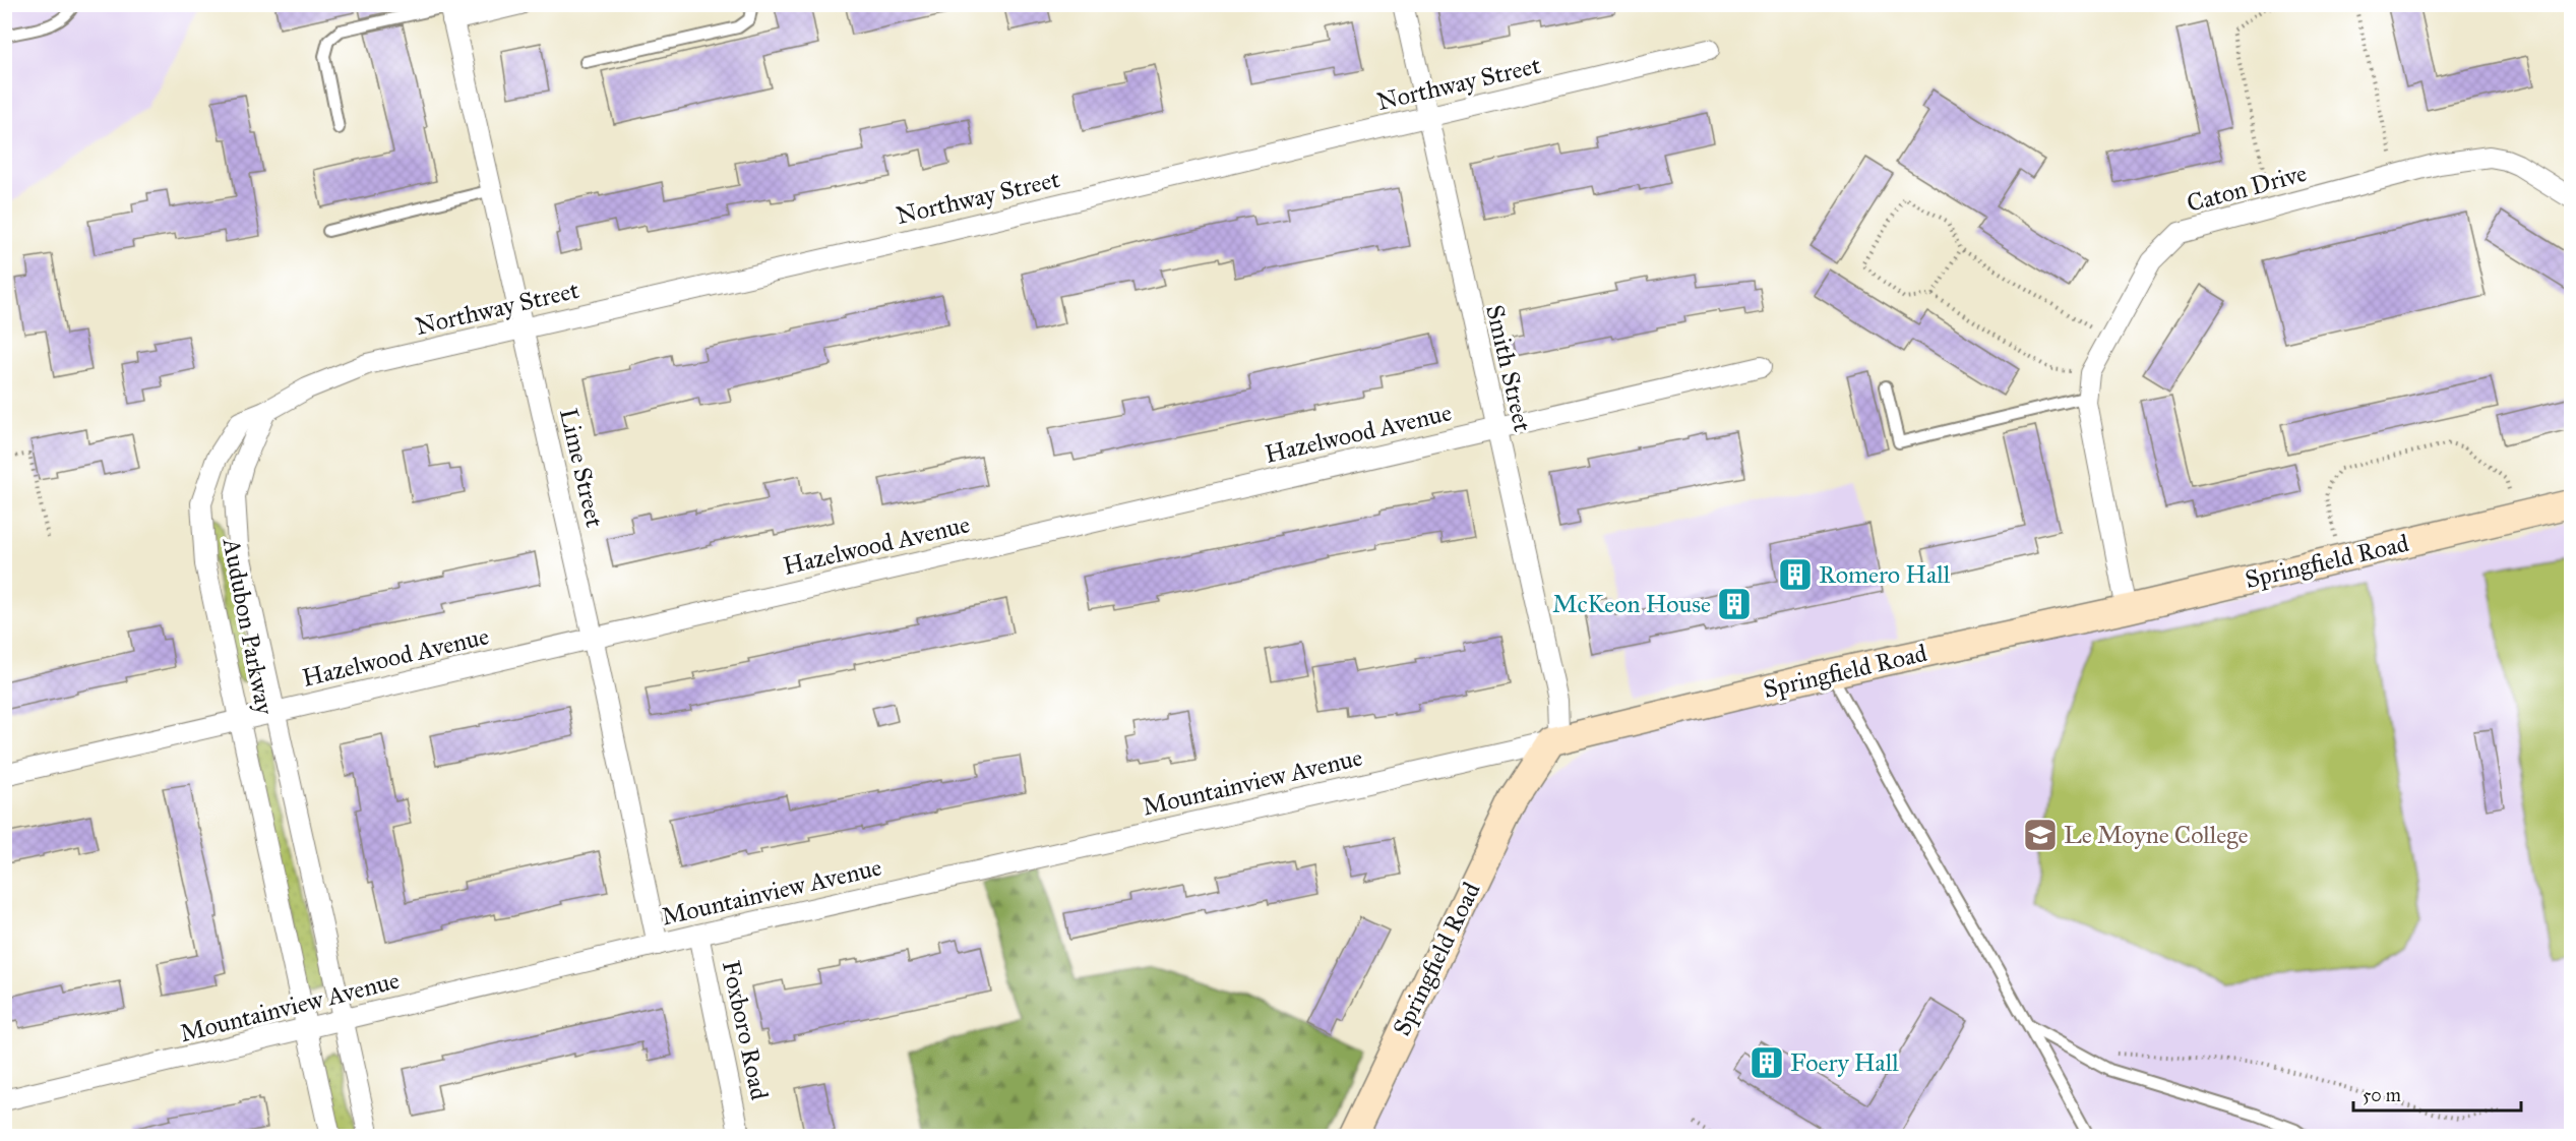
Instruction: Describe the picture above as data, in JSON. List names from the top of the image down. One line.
{"streets":{"street":["Northway Street","Caton Drive","Smith Street","Hazelwood Avenue","Lime Street","Springfield Road","Audubon Parkway","Mountainview Avenue","Foxboro Road"]},"crossings":[["Northway Street","Smith Street"],["Northway Street","Lime Street"],["Northway Street","Audubon Parkway"],["Caton Drive","Springfield Road"],["Smith Street","Hazelwood Avenue"],["Smith Street","Springfield Road"],["Smith Street","Mountainview Avenue"],["Hazelwood Avenue","Lime Street"],["Hazelwood Avenue","Audubon Parkway"],["Lime Street","Mountainview Avenue"],["Springfield Road","Mountainview Avenue"],["Audubon Parkway","Mountainview Avenue"],["Mountainview Avenue","Foxboro Road"]],"places":{"building":["Romero Hall","McKeon House","Foery Hall"],"school or university":["Le Moyne College"]},"scale_bar":"50 m"}
